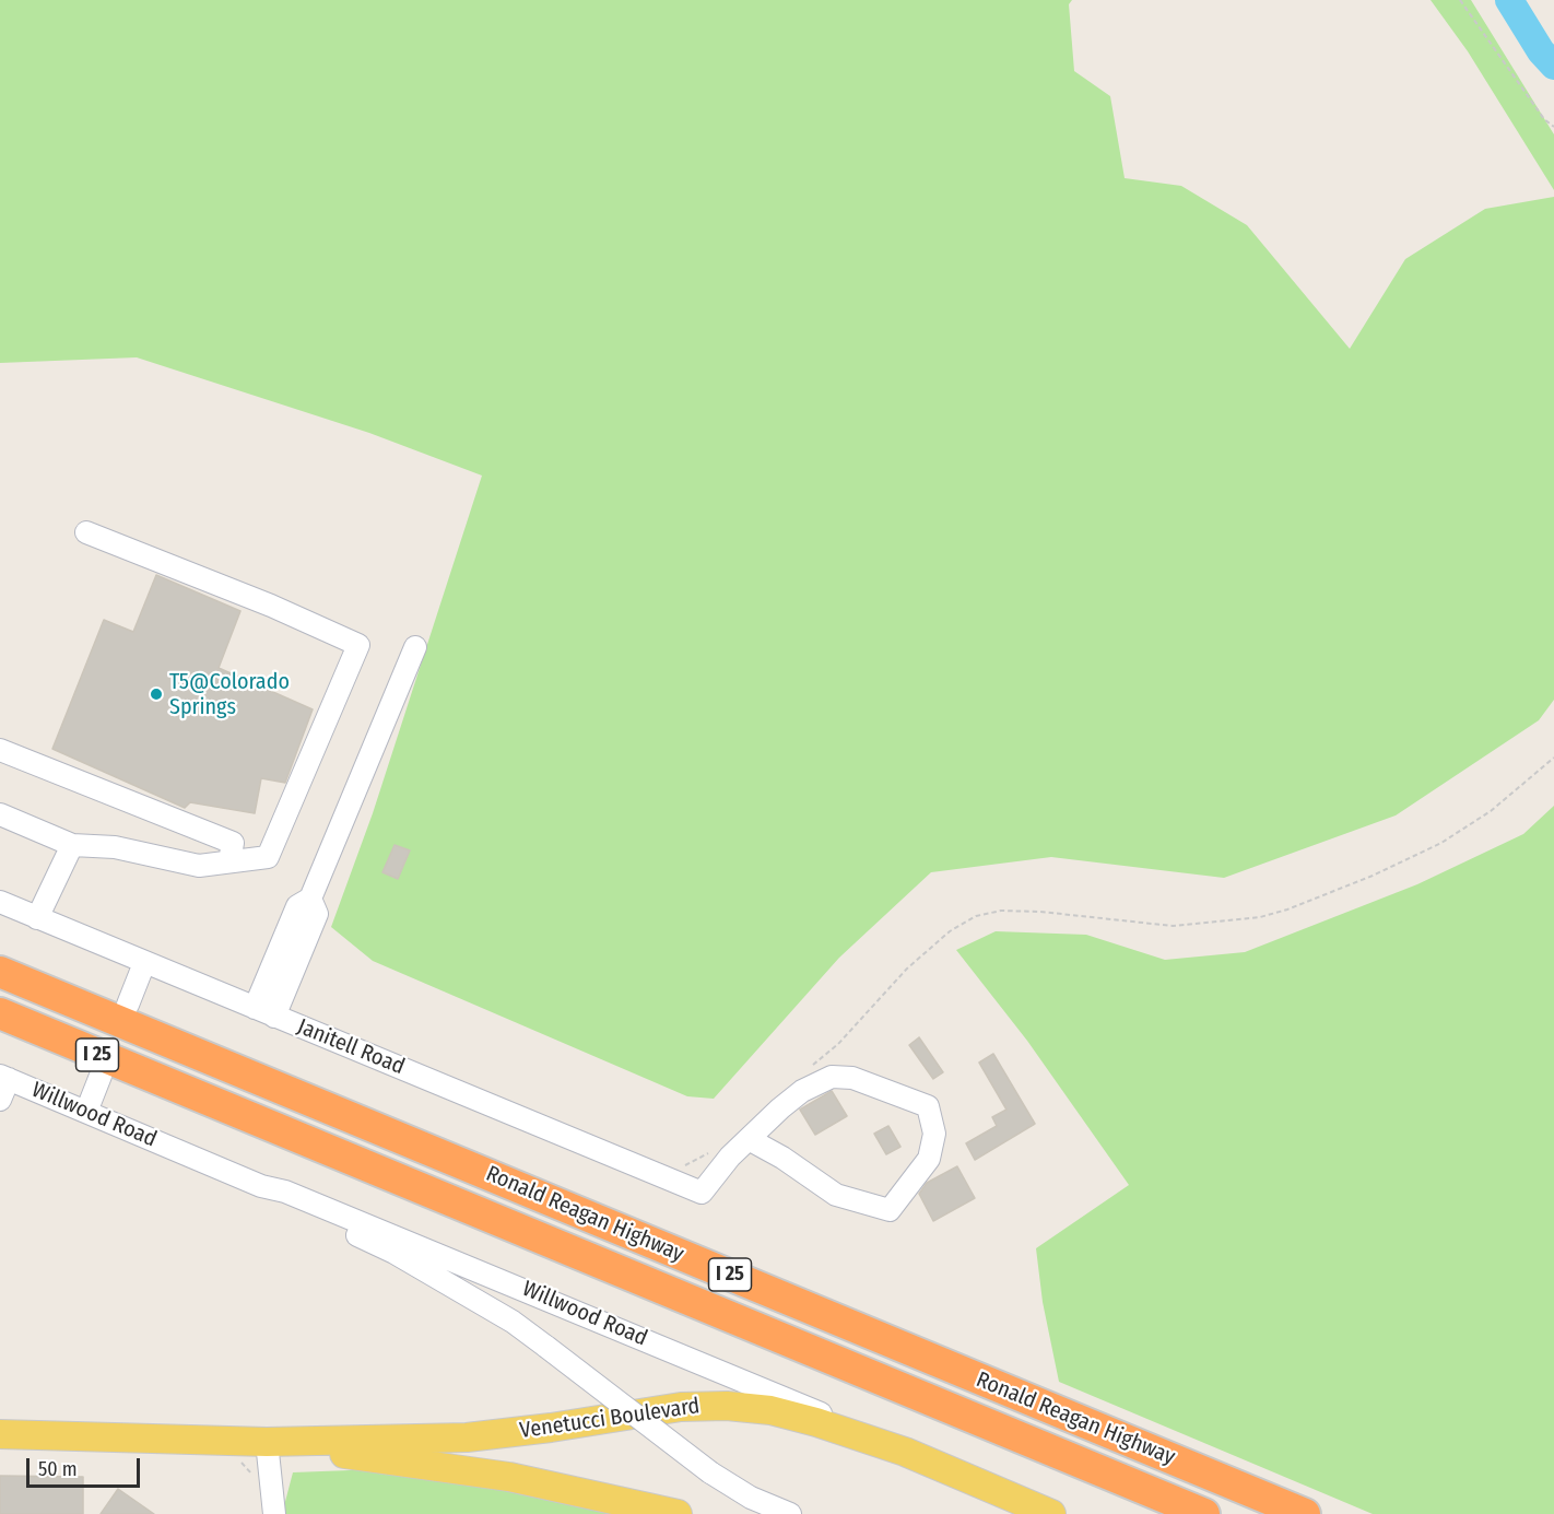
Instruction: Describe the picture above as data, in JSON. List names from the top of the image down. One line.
{"streets":{"highway":["I 25","Ronald Reagan Highway"],"main road":["Venetucci Boulevard"],"street":["Janitell Road","Willwood Road"]},"crossings":[["Willwood Road","Venetucci Boulevard"]],"places":["T5@Colorado Springs"],"scale_bar":"50 m"}
